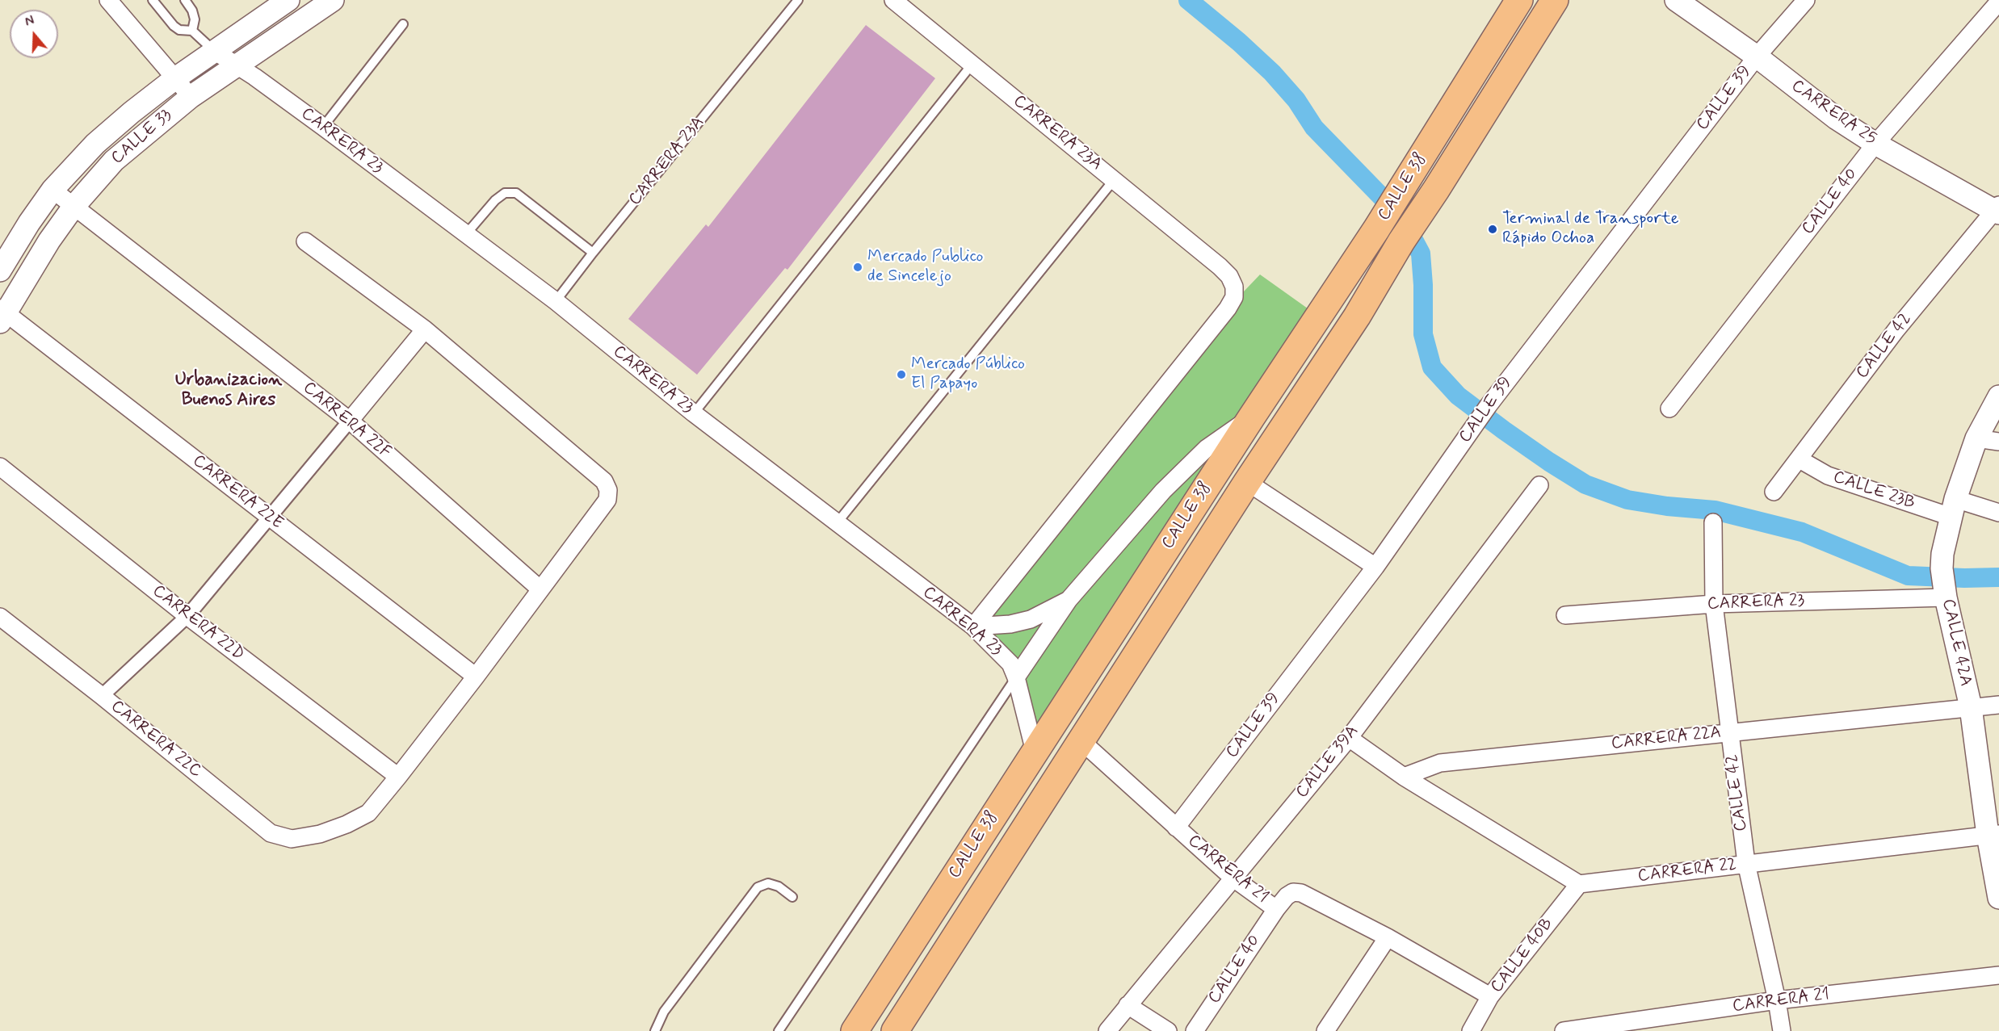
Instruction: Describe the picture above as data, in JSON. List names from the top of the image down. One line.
{"streets":{"highway":["CALLE 38"],"street":["CALLE 39","CARRERA 25","CARRERA 23A","CALLE 33","CARRERA 23","CALLE 40","CALLE 42","CARRERA 22F","CALLE 23B","CARRERA 22E","CARRERA 22D","CALLE 42A","CARRERA 22A","CARRERA 22C","CALLE 39A","CARRERA 21","CARRERA 22","CALLE 40B"]},"crossings":[["CALLE 39","CARRERA 25"],["CALLE 39","CARRERA 21"],["CARRERA 25","CALLE 40"],["CARRERA 25","CALLE 42"],["CARRERA 23A","CARRERA 23"],["CALLE 33","CARRERA 23"],["CALLE 33","CARRERA 22F"],["CALLE 33","CARRERA 22E"],["CARRERA 23","CALLE 38"],["CARRERA 23","CALLE 42"],["CARRERA 23","CALLE 42A"],["CALLE 38","CARRERA 21"],["CALLE 40","CARRERA 21"],["CALLE 42","CALLE 23B"],["CALLE 42","CARRERA 22A"],["CALLE 42","CARRERA 21"],["CALLE 42","CARRERA 22"],["CARRERA 22F","CARRERA 22C"],["CALLE 23B","CALLE 42A"],["CARRERA 22E","CARRERA 22C"],["CARRERA 22D","CARRERA 22C"],["CALLE 42A","CARRERA 22A"],["CALLE 42A","CARRERA 22"],["CALLE 39A","CARRERA 21"],["CARRERA 21","CALLE 40B"],["CARRERA 22","CALLE 40B"]],"districts":["Urbanizacion Buenos Aires"],"places":["Terminal de Transporte Rápido Ochoa","Mercado Publico de Sincelejo","Mercado Público El Papayo"],"north":"top"}
